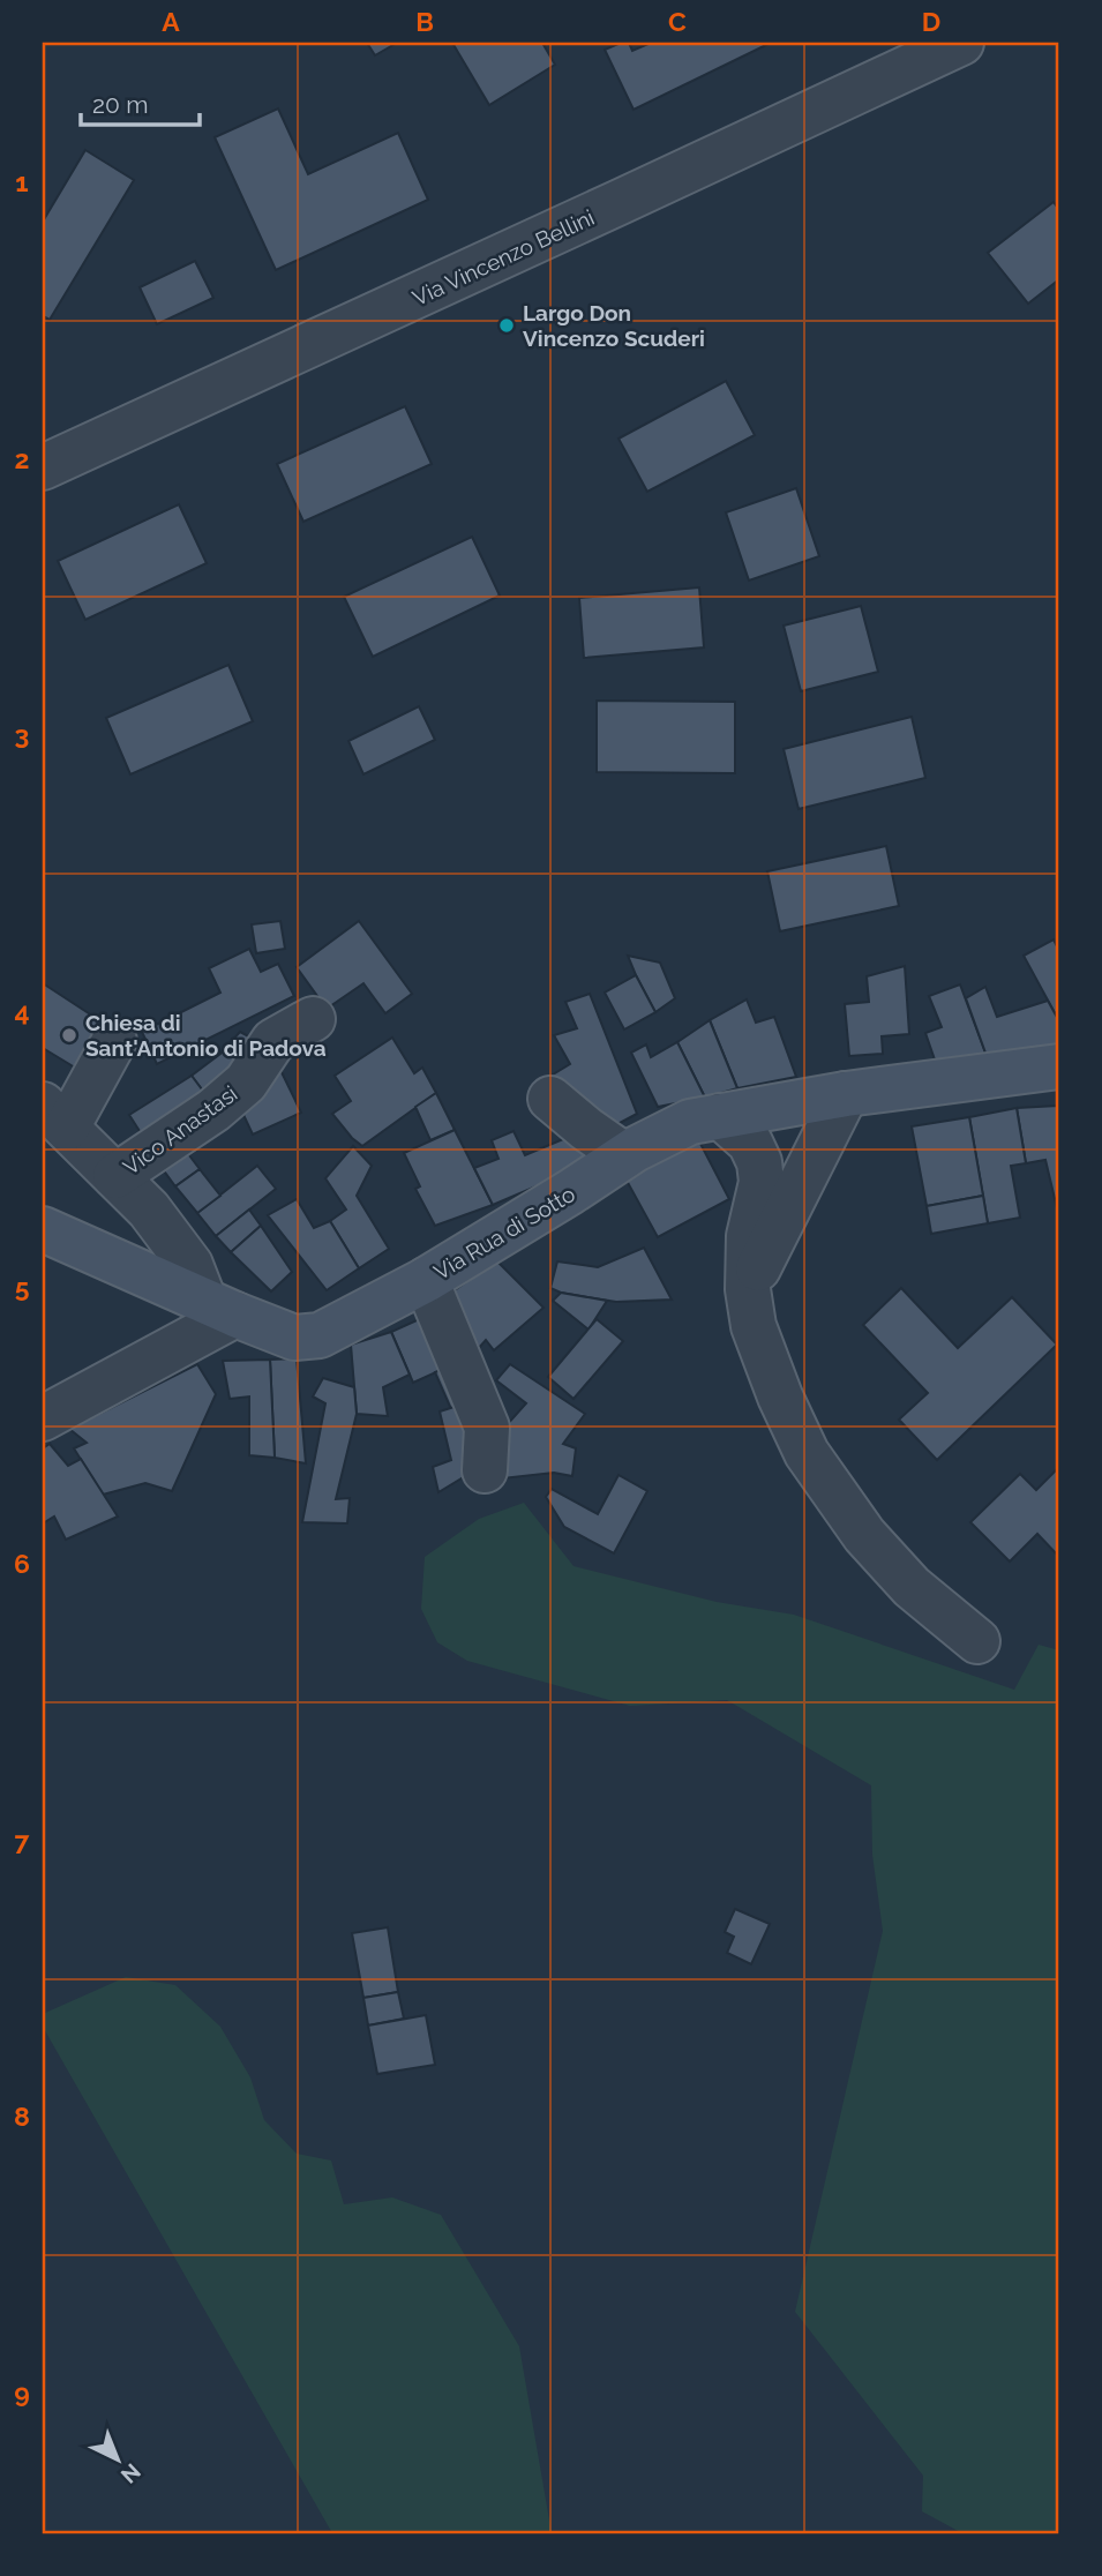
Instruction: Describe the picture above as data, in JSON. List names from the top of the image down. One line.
{"streets":{"street":["Via Vincenzo Bellini","Vico Anastasi","Via Rua di Sotto"]},"places":["Largo Don Vincenzo Scuderi","Chiesa di Sant'Antonio di Padova"],"scale_bar":"20 m","north":"bottom right","grid":{"columns":["A","B","C","D"],"rows":["1","2","3","4","5","6","7","8","9"]}}
